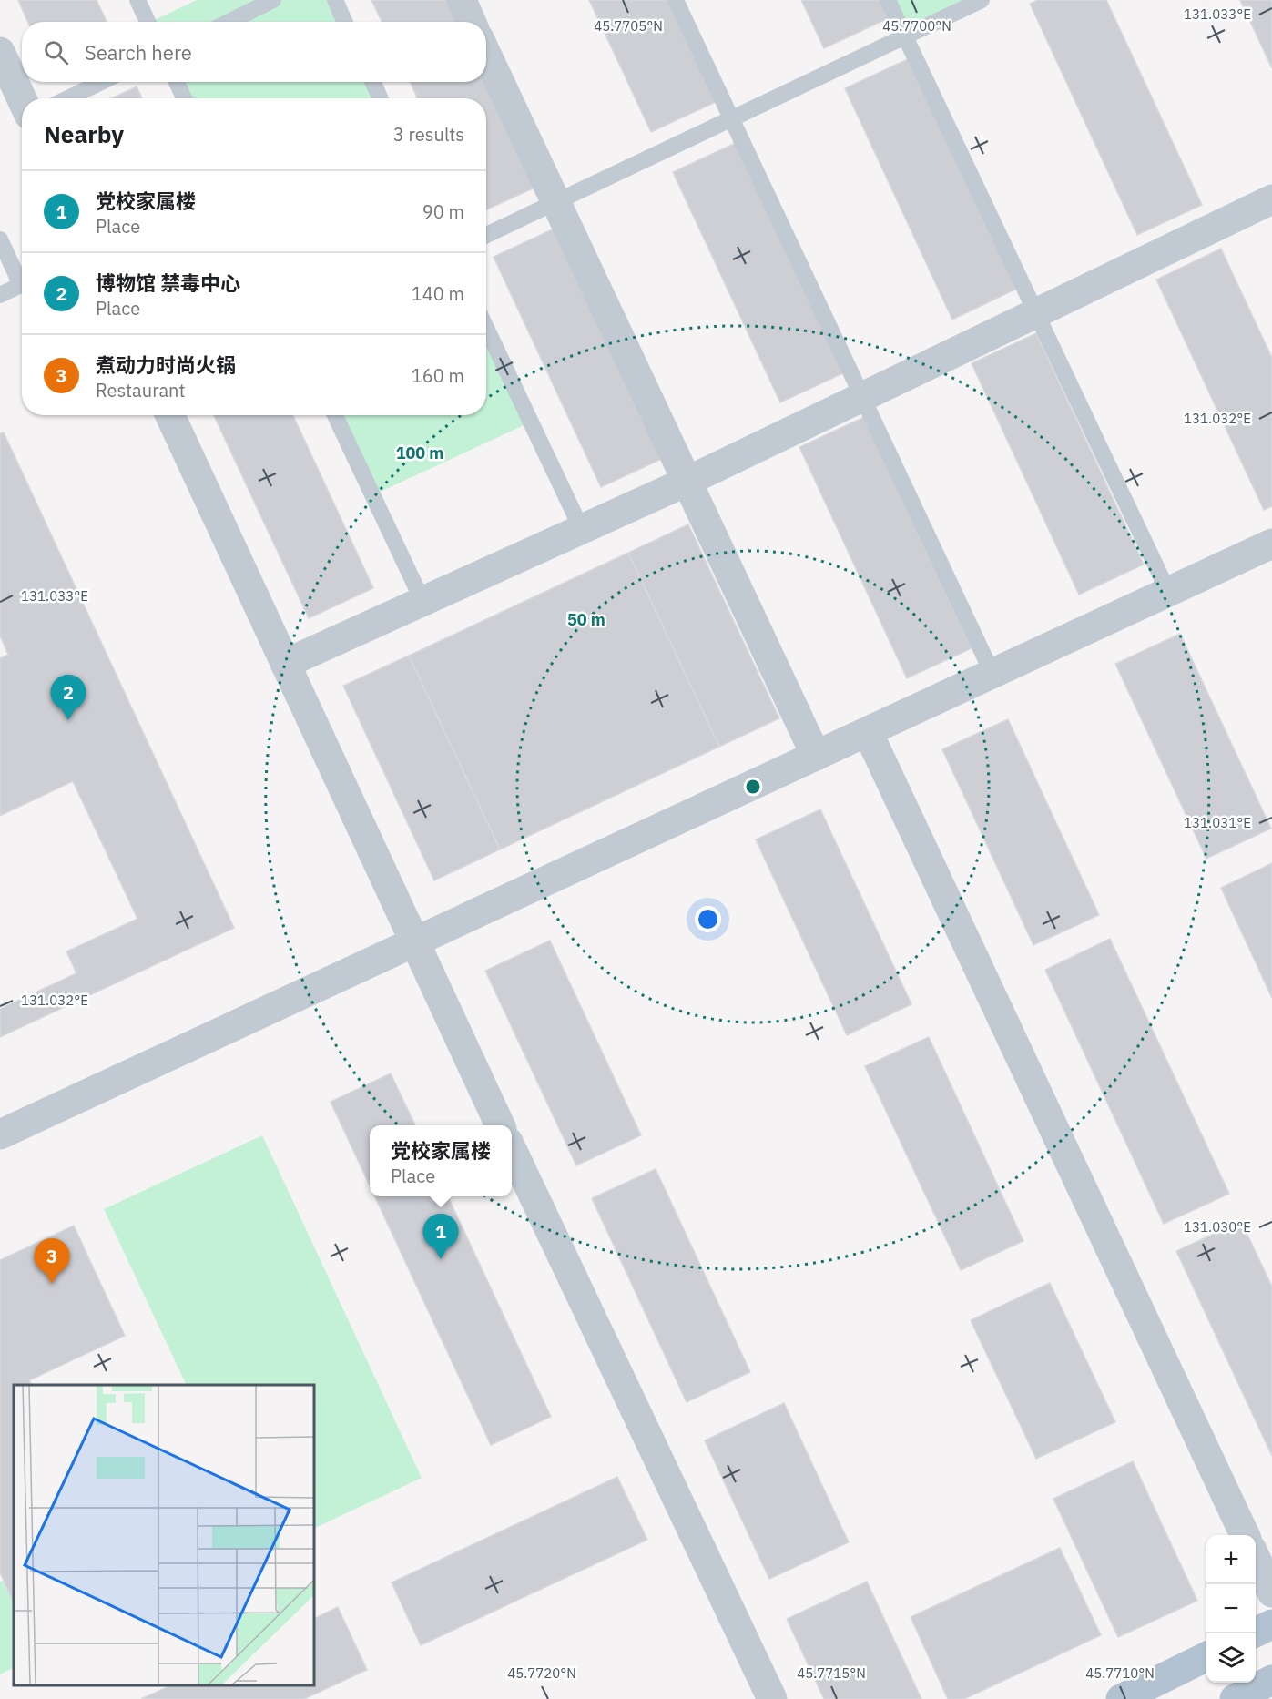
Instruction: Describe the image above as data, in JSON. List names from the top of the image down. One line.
{"page":{"search":"Search here","heading":["Nearby","3 results"],"list":[{"mark":"1","name":"党校家属楼","note":"Place","value":"90 m"},{"mark":"2","name":"博物馆 禁毒中心","note":"Place","value":"140 m"},{"mark":"3","name":"煮动力时尚火锅","note":"Restaurant","value":"160 m"}],"pins":["2","1","3"],"popup":["党校家属楼","Place"],"map_buttons":["+","−"]},"coordinates":["131.033°E","45.7705°N","45.7700°N","131.032°E","131.031°E","131.030°E","45.7720°N","45.7715°N","45.7710°N"],"rings":["100 m","50 m"]}
